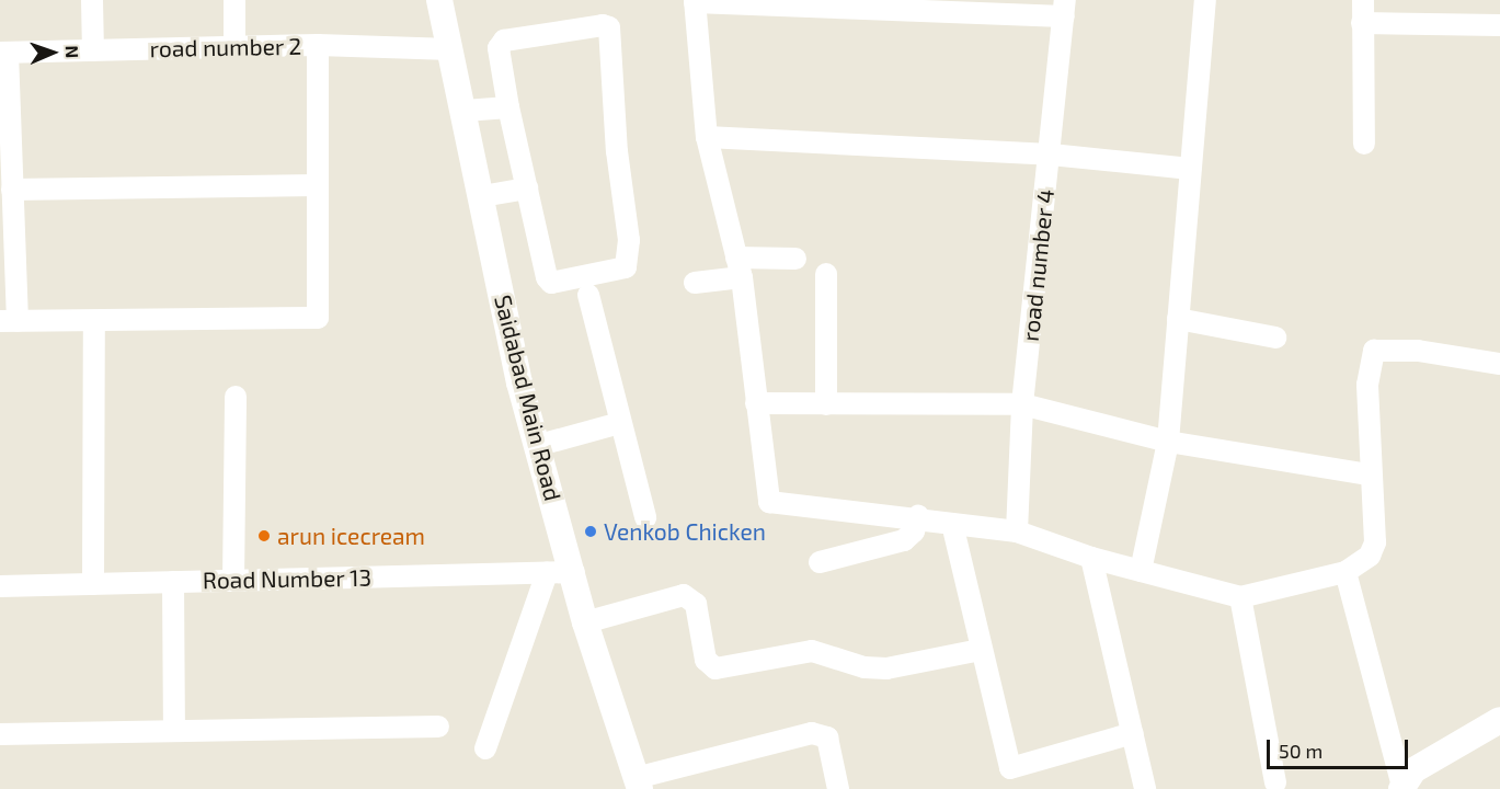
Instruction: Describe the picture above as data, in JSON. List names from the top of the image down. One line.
{"streets":{"main road":["Saidabad Main Road"],"street":["road number 2","road number 4","Road Number 13"]},"crossings":[["road number 2","Saidabad Main Road"],["Saidabad Main Road","Road Number 13"]],"places":["Venkob Chicken","arun icecream"],"scale_bar":"50 m","north":"right"}
